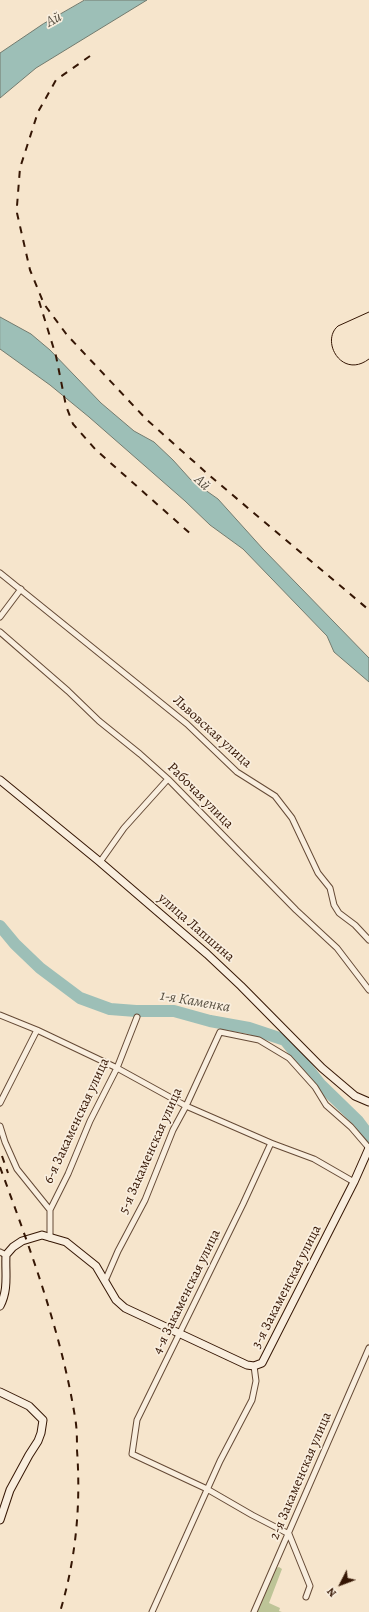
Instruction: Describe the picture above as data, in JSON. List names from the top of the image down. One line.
{"streets":{"street":["Львовская улица","Рабочая улица","улица Лапшина","6-я Закаменская улица","5-я Закаменская улица","3-я Закаменская улица","4-я Закаменская улица","2-я Закаменская улица"]},"crossings":[["5-я Закаменская улица","3-я Закаменская улица"],["3-я Закаменская улица","4-я Закаменская улица"]],"water":["Ай","1-я Каменка"],"north":"bottom left"}
